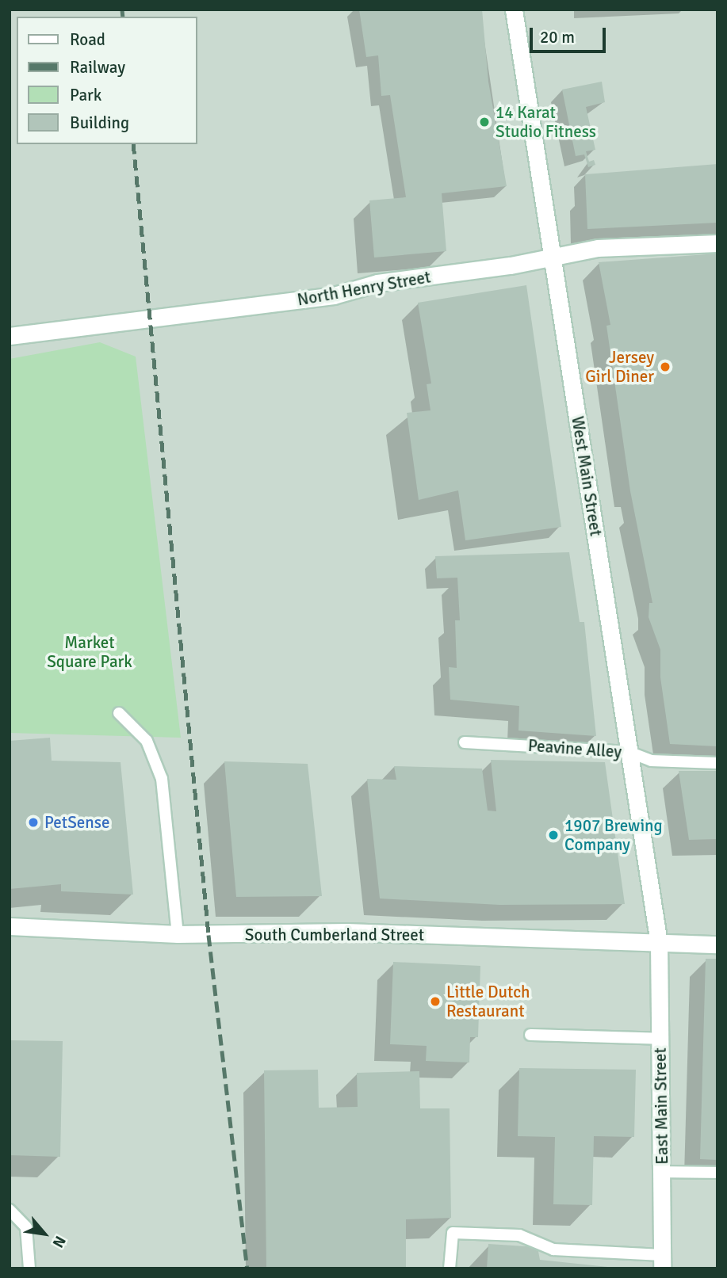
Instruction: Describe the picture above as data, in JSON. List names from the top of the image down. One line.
{"streets":{"street":["North Henry Street","West Main Street","South Cumberland Street","East Main Street"],"lane":["Peavine Alley"]},"crossings":[["North Henry Street","West Main Street"],["West Main Street","Peavine Alley"],["West Main Street","South Cumberland Street"],["West Main Street","East Main Street"],["South Cumberland Street","East Main Street"]],"parks":["Market Square Park"],"places":["14 Karat Studio Fitness","Jersey Girl Diner","PetSense","1907 Brewing Company","Little Dutch Restaurant"],"legend":["Road","Railway","Park","Building"],"scale_bar":"20 m","north":"bottom right"}
